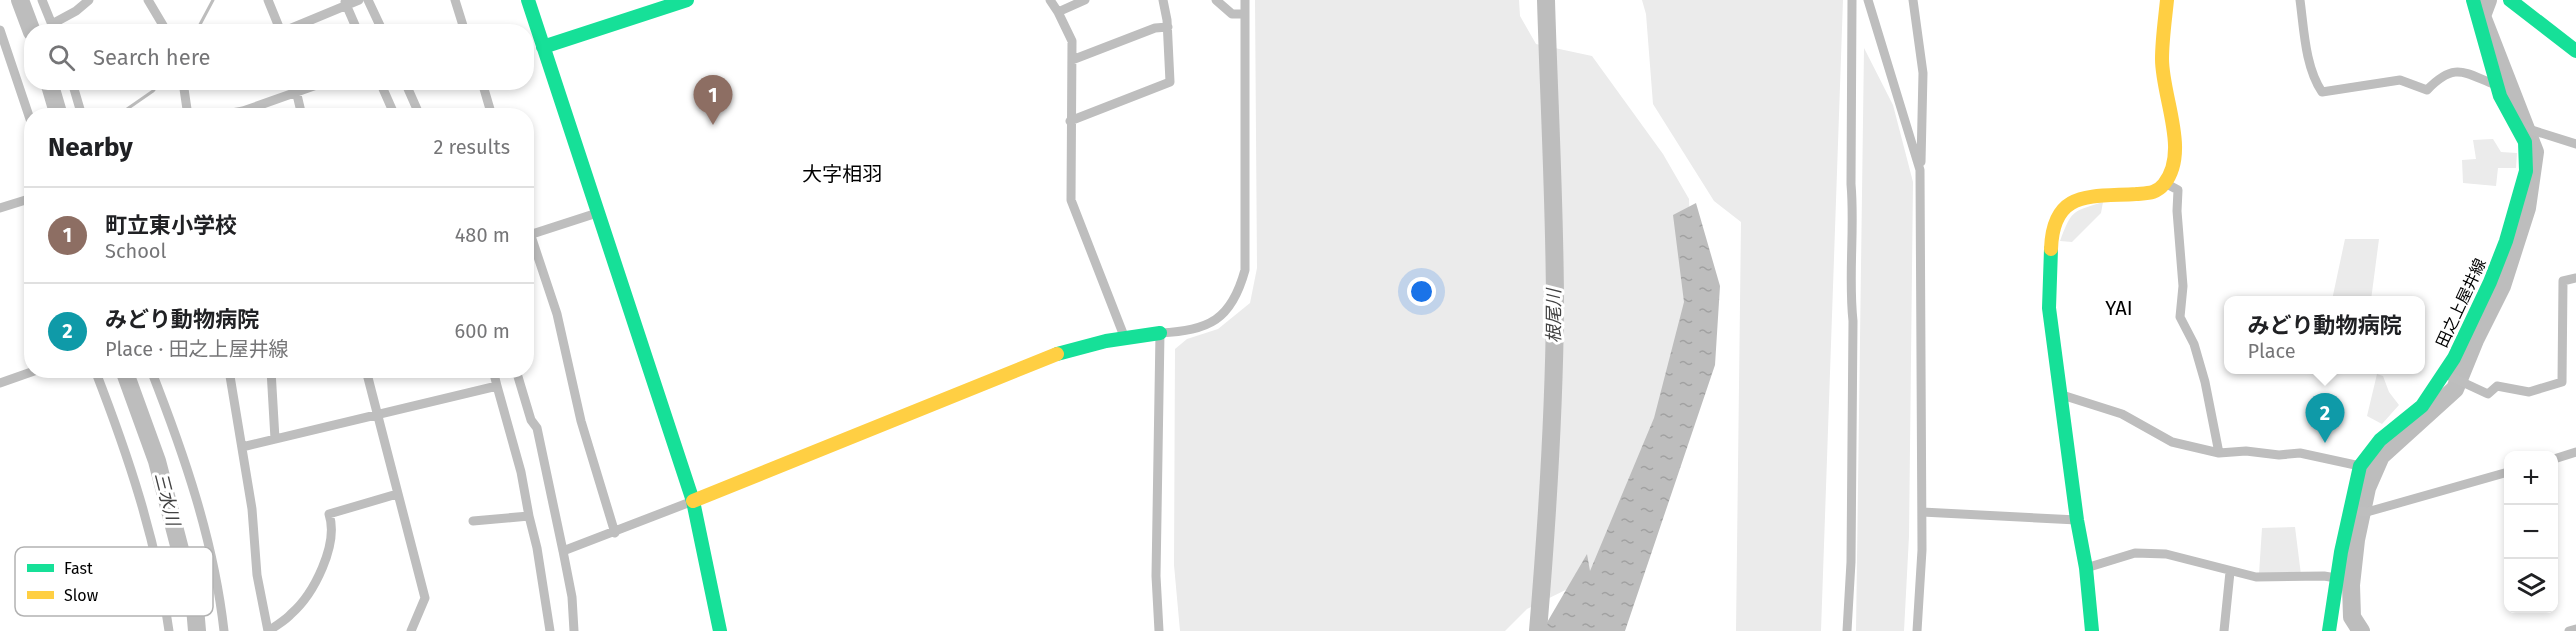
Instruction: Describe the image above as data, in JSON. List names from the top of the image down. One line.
{"streets":{"main road":["田之上屋井線"]},"districts":["大字相羽","YAI"],"water":["根尾川","三水川"],"legend":["Fast","Slow"],"page":{"search":"Search here","pins":["1","2"],"heading":["Nearby","2 results"],"list":[{"mark":"1","name":"町立東小学校","note":"School","value":"480 m"},{"mark":"2","name":"みどり動物病院","note":"Place · 田之上屋井線","value":"600 m"}],"popup":["みどり動物病院","Place"],"map_buttons":["+","−"]}}
